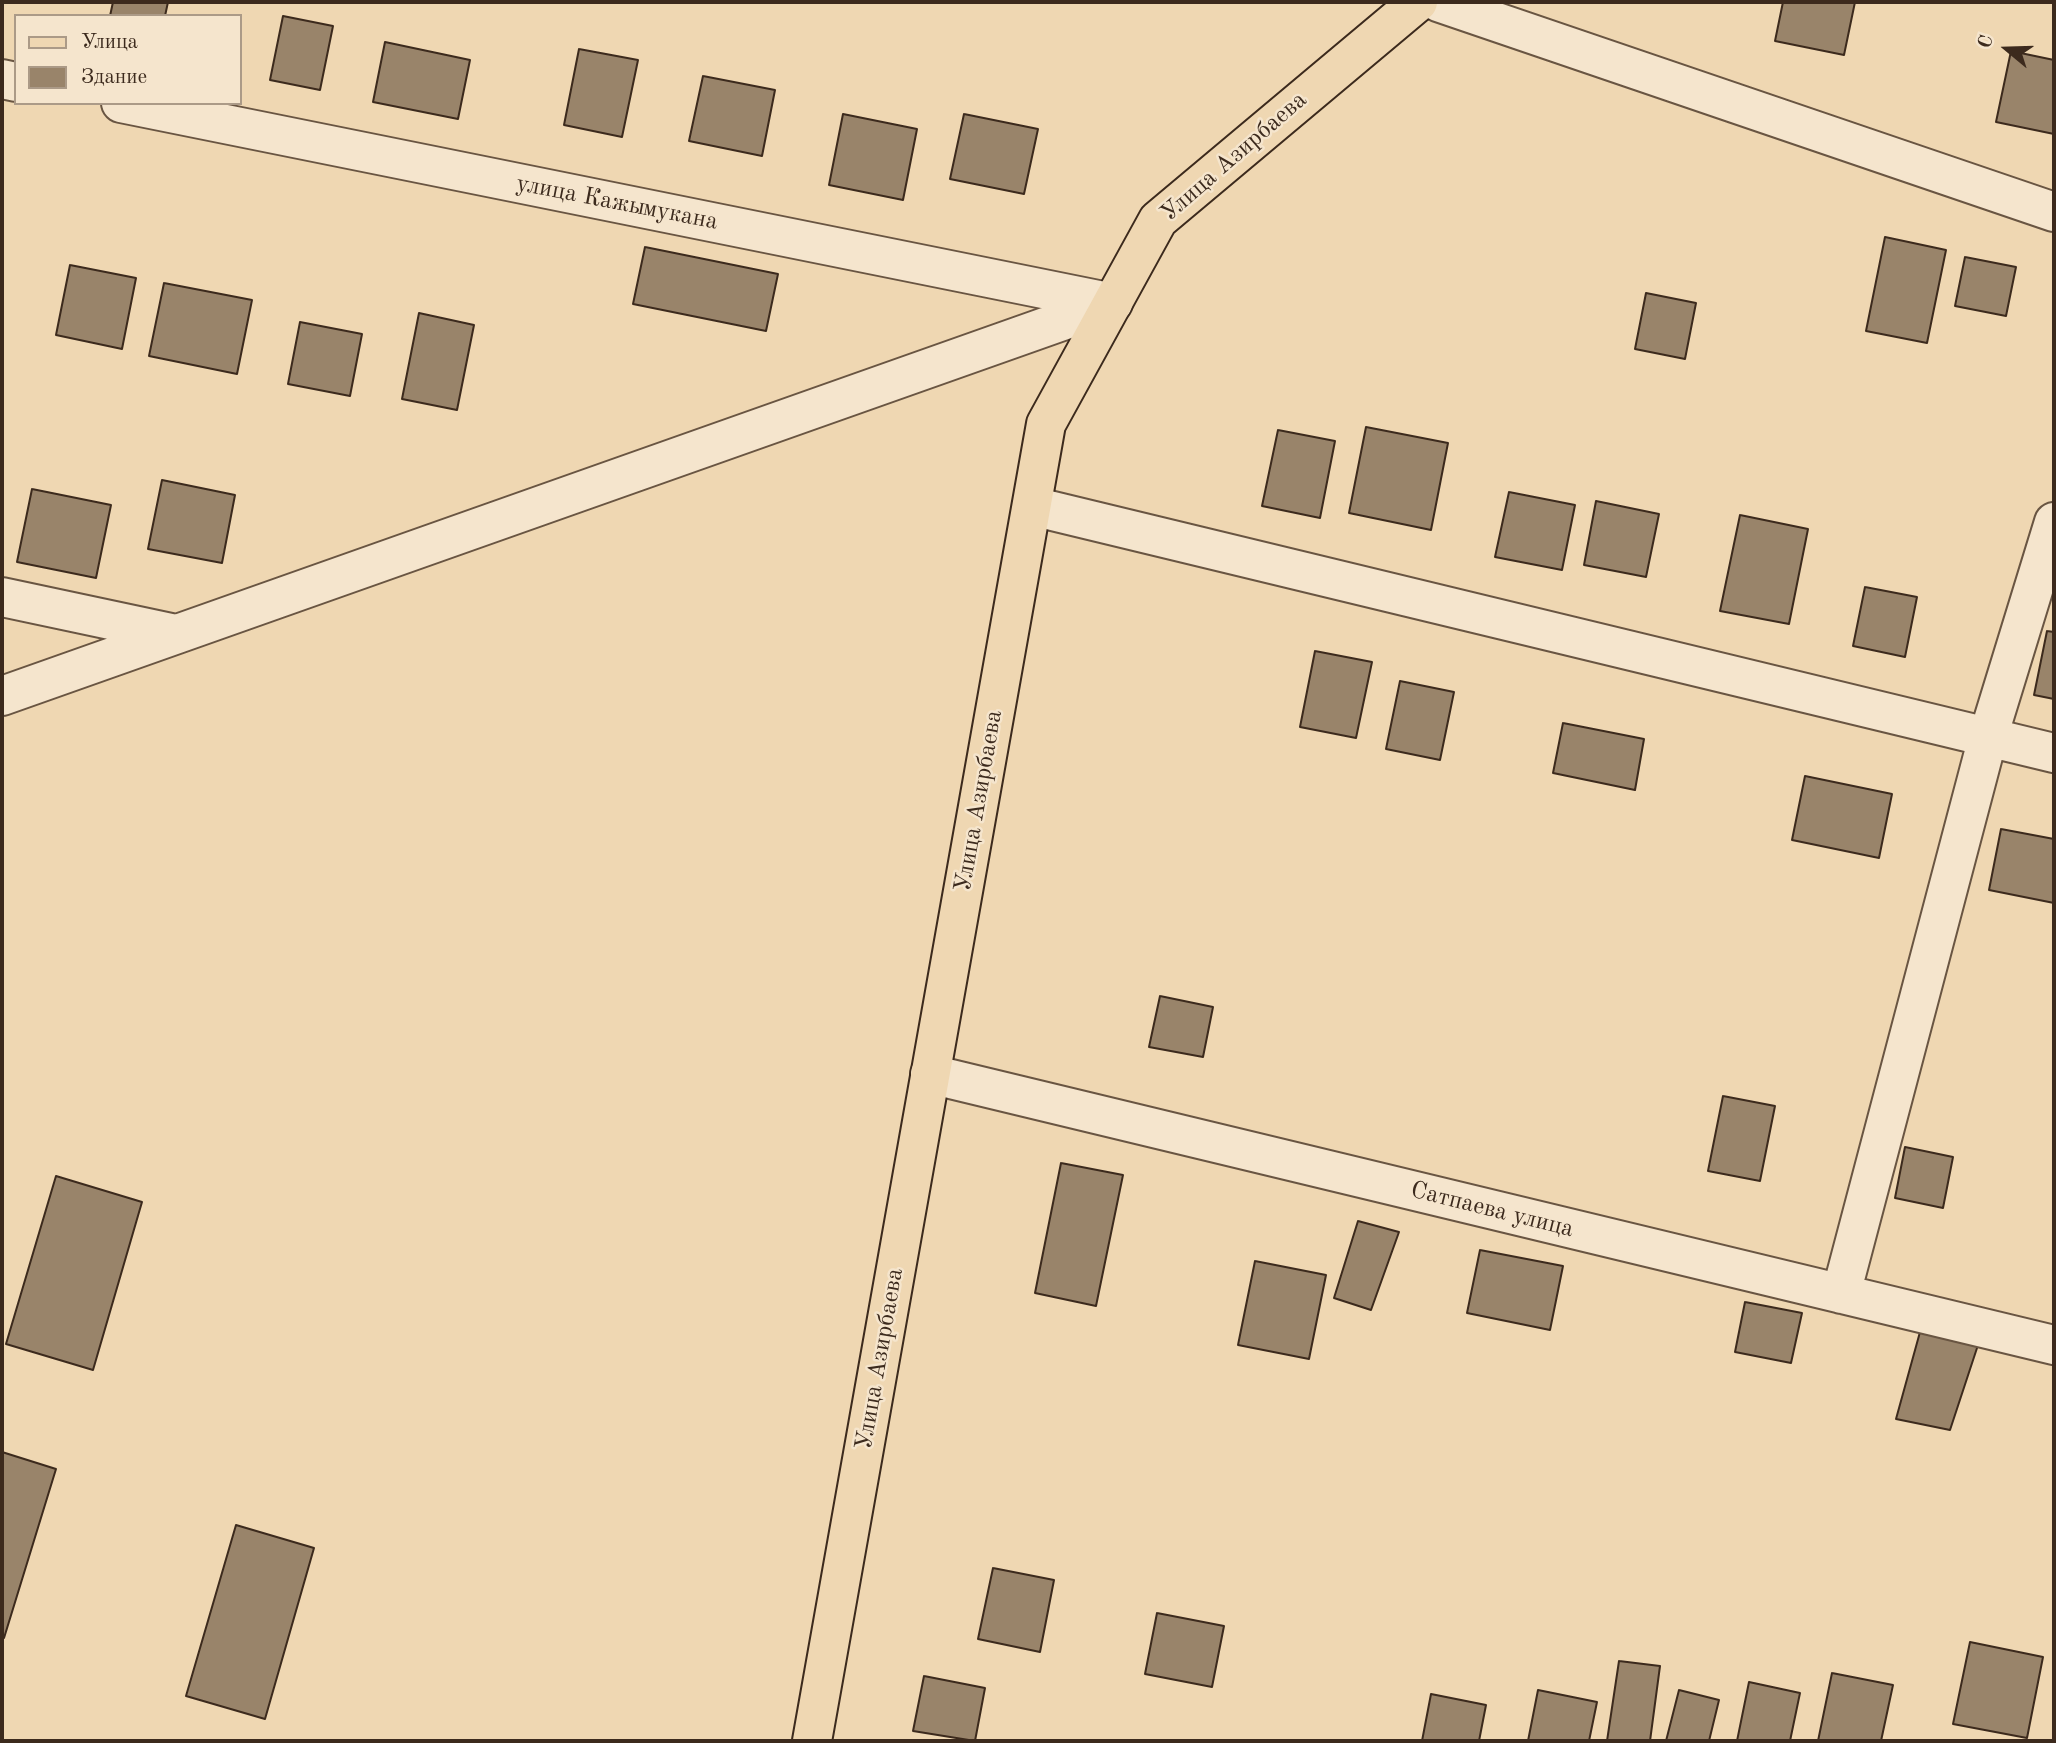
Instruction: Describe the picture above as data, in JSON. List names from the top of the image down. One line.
{"streets":{"main road":["Улица Азирбаева"],"street":["улица Кажымукана","Сатпаева улица"]},"crossings":[["Улица Азирбаева","улица Кажымукана"],["Улица Азирбаева","Сатпаева улица"]],"legend":["Улица","Здание"],"north":"left"}
